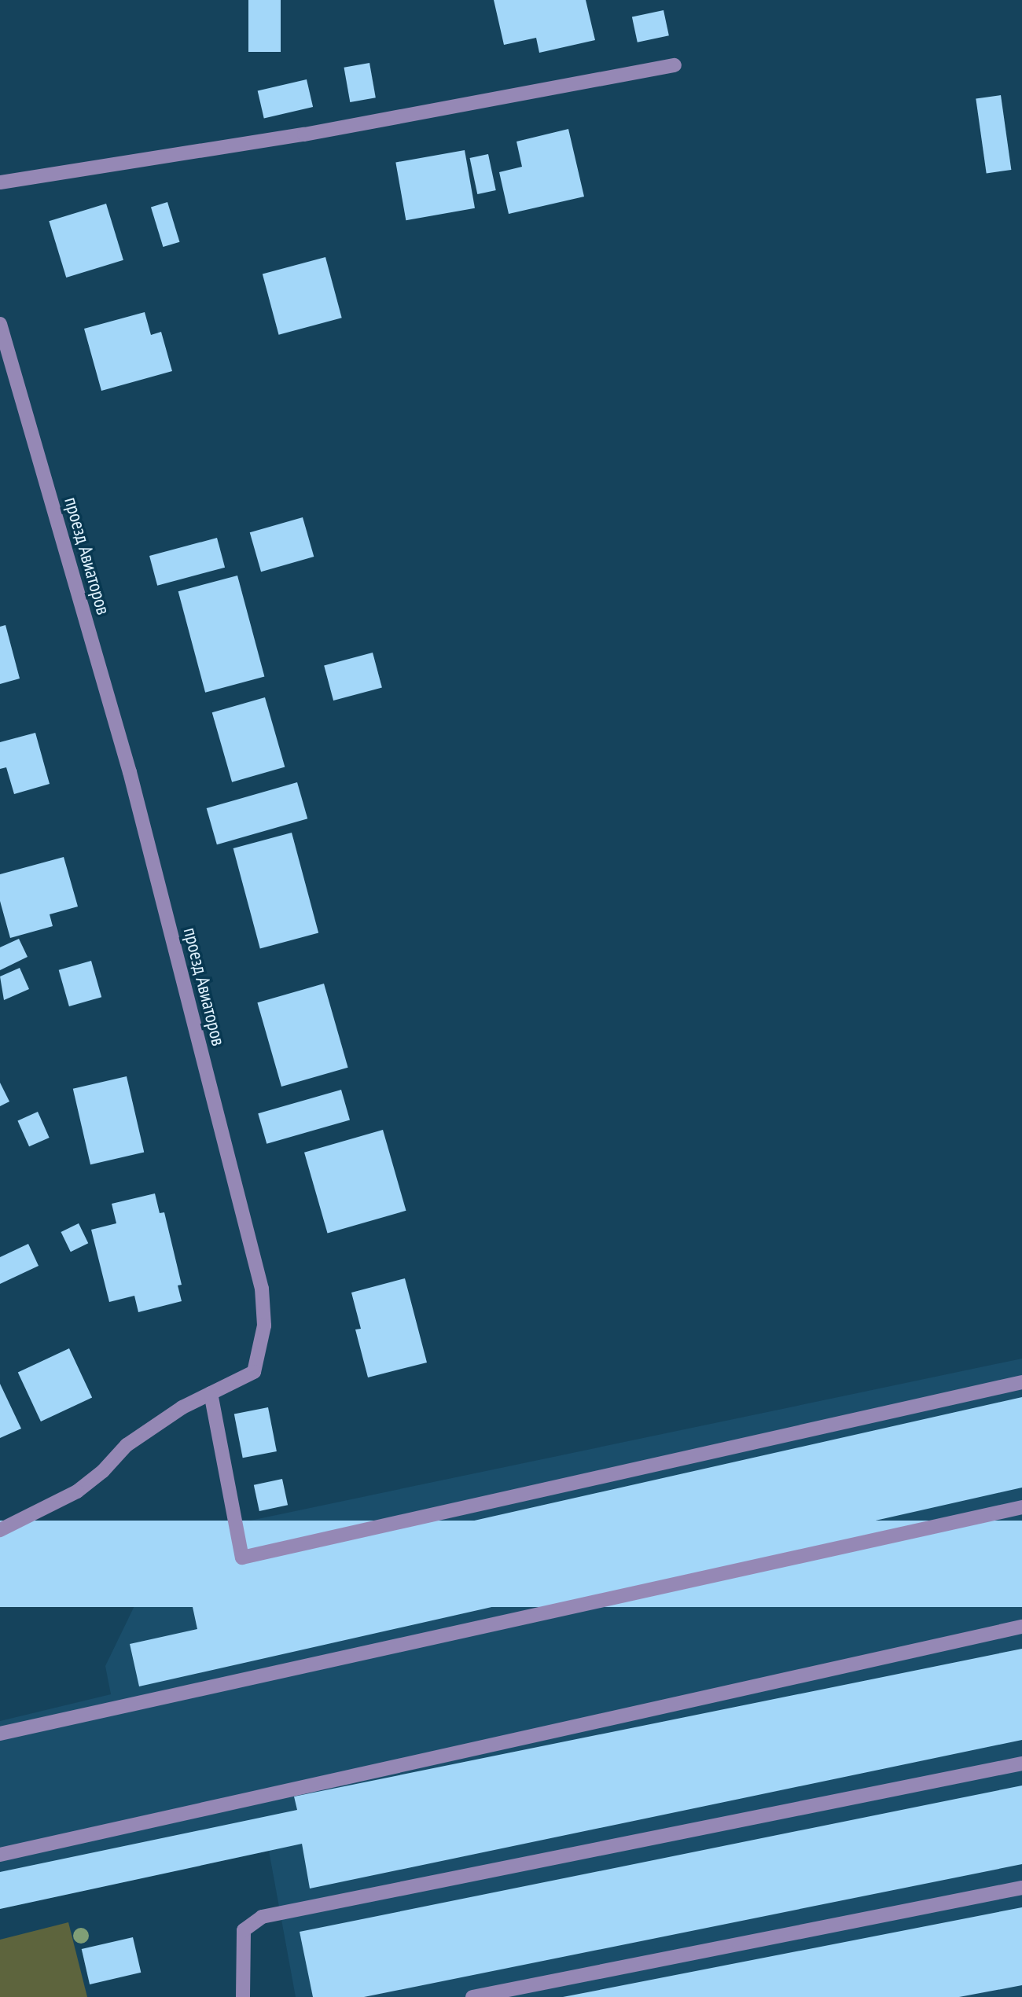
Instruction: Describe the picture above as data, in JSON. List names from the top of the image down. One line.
{"streets":{"street":["проезд Авиаторов"]}}
